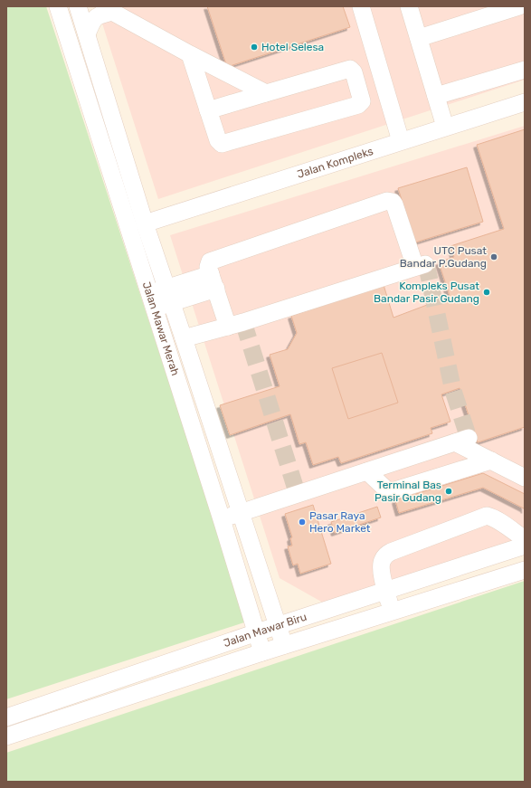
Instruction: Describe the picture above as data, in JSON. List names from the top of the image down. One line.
{"streets":{"street":["Jalan Kompleks","Jalan Mawar Merah","Jalan Mawar Biru"]},"crossings":[["Jalan Kompleks","Jalan Mawar Merah"],["Jalan Mawar Merah","Jalan Mawar Biru"]],"places":["Hotel Selesa","UTC Pusat Bandar P.Gudang","Kompleks Pusat Bandar Pasir Gudang","Terminal Bas Pasir Gudang","Pasar Raya Hero Market"]}
